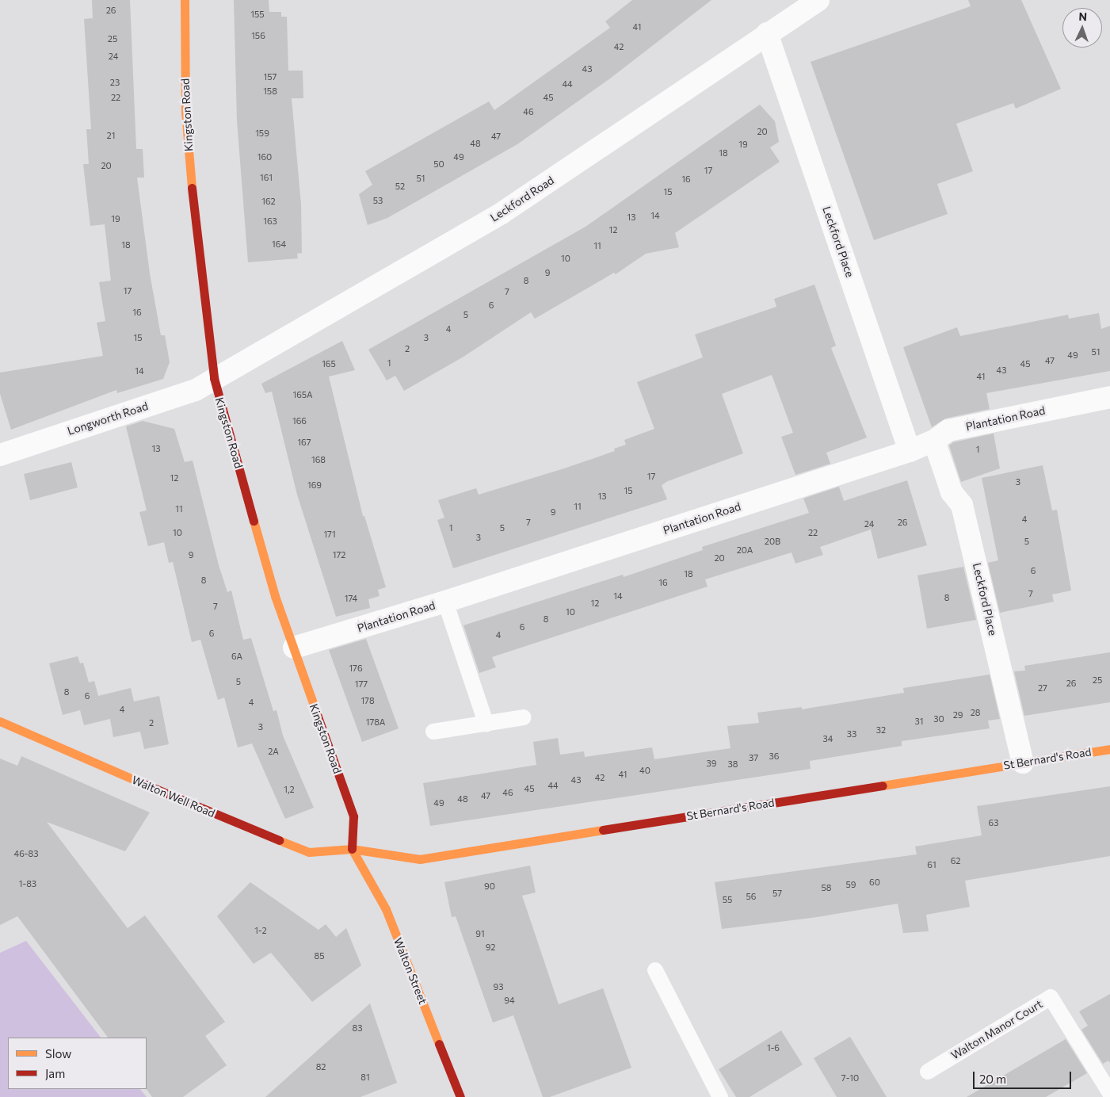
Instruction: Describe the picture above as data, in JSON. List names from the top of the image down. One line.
{"streets":{"street":["Kingston Road","Leckford Road","Leckford Place","Longworth Road","Plantation Road","St Bernard's Road","Walton Well Road","Walton Street"],"lane":["Walton Manor Court"]},"crossings":[["Kingston Road","Leckford Road"],["Kingston Road","Longworth Road"],["Kingston Road","Plantation Road"],["Kingston Road","St Bernard's Road"],["Kingston Road","Walton Well Road"],["Kingston Road","Walton Street"],["Leckford Road","Leckford Place"],["Leckford Road","Longworth Road"],["Leckford Place","Plantation Road"],["Leckford Place","St Bernard's Road"],["St Bernard's Road","Walton Well Road"],["St Bernard's Road","Walton Street"],["Walton Well Road","Walton Street"]],"house_numbers":["26","155","41","156","25","42","24","43","157","23","44","158","22","45","46","20","159","21","47","48","19","18","160","49","50","20","17","161","51","16","52","15","53","162","14","13","19","163","12","164","18","11","10","9","8","17","7","6","16","5","4","15","3","2","51","49","47","1","165","45","43","14","41","165A","166","167","13","1","168","17","12","3","169","15","13","11","11","9","4","7","26","24","1","5","10","22","171","3","20B","5","20A","9","172","20","6","18","8","16","7","14","8","174","12","7","10","8","6","6","4","6A","176","25","5","26","177","27","8","6","178","4","4","28","29","30","31","178A","2","3","32","33","34","2A","36","37","39","38","40","41","42","43","44","45","1,2","46","47","48","49","63","46-83","62","61","60","1-83","59","90","58","57","56","55","1-2","91","92","85","93","94","83","1-6","82","81","7-10"],"legend":["Slow","Jam"],"scale_bar":"20 m","north":"top"}
